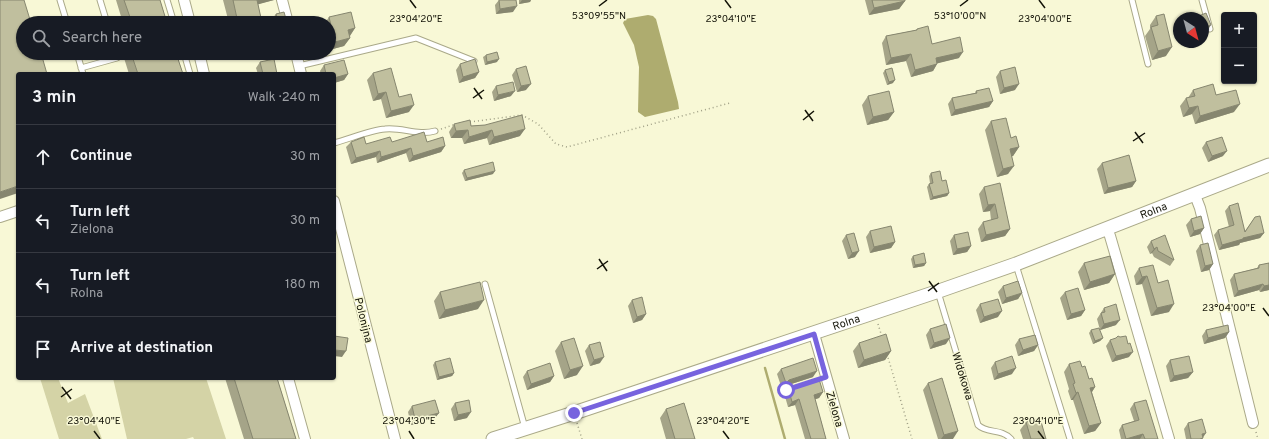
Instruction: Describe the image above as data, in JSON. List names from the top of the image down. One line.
{"streets":{"street":["Rolna","Polonijna","Zielona"],"lane":["Widokowa"]},"crossings":[["Rolna","Widokowa"],["Rolna","Zielona"]],"north":"bottom right","page":{"map_buttons":["+","−"],"search":"Search here","heading":["3 min","Walk · 240 m"],"list":[["Continue","30 m"],["Turn left","Zielona","30 m"],["Turn left","Rolna","180 m"],"Arrive at destination"]},"coordinates":["53°09'55\"N","53°10'00\"N","23°04'20\"E","23°04'00\"E","23°04'10\"E","23°04'40\"E","23°04'30\"E"]}
